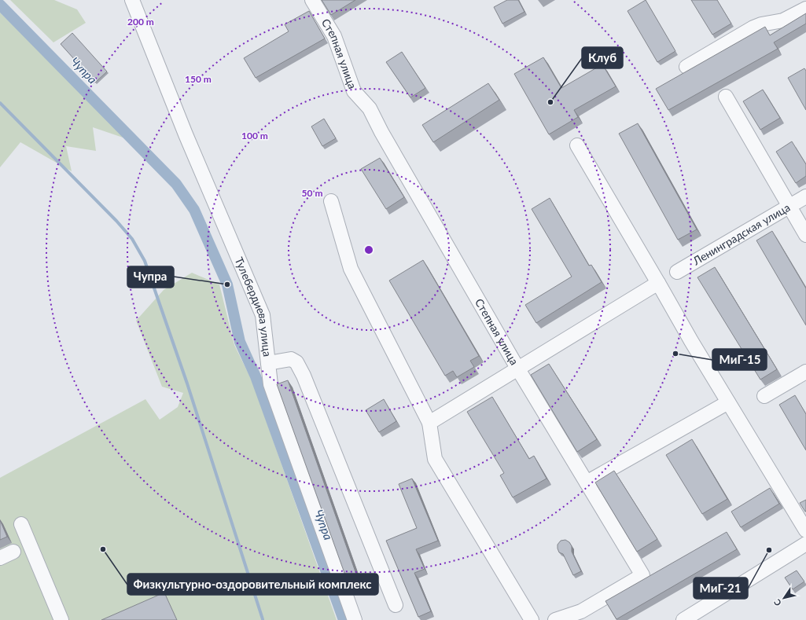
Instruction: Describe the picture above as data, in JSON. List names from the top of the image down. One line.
{"streets":{"street":["Степная улица","Ленинградская улица","Тулебердиева улица"]},"water":["Чупра"],"places":["Клуб","Чупра","МиГ-15","Физкультурно-оздоровительный комплекс","МиГ-21"],"north":"bottom left","rings":["200 m","150 m","100 m","50 m"]}
